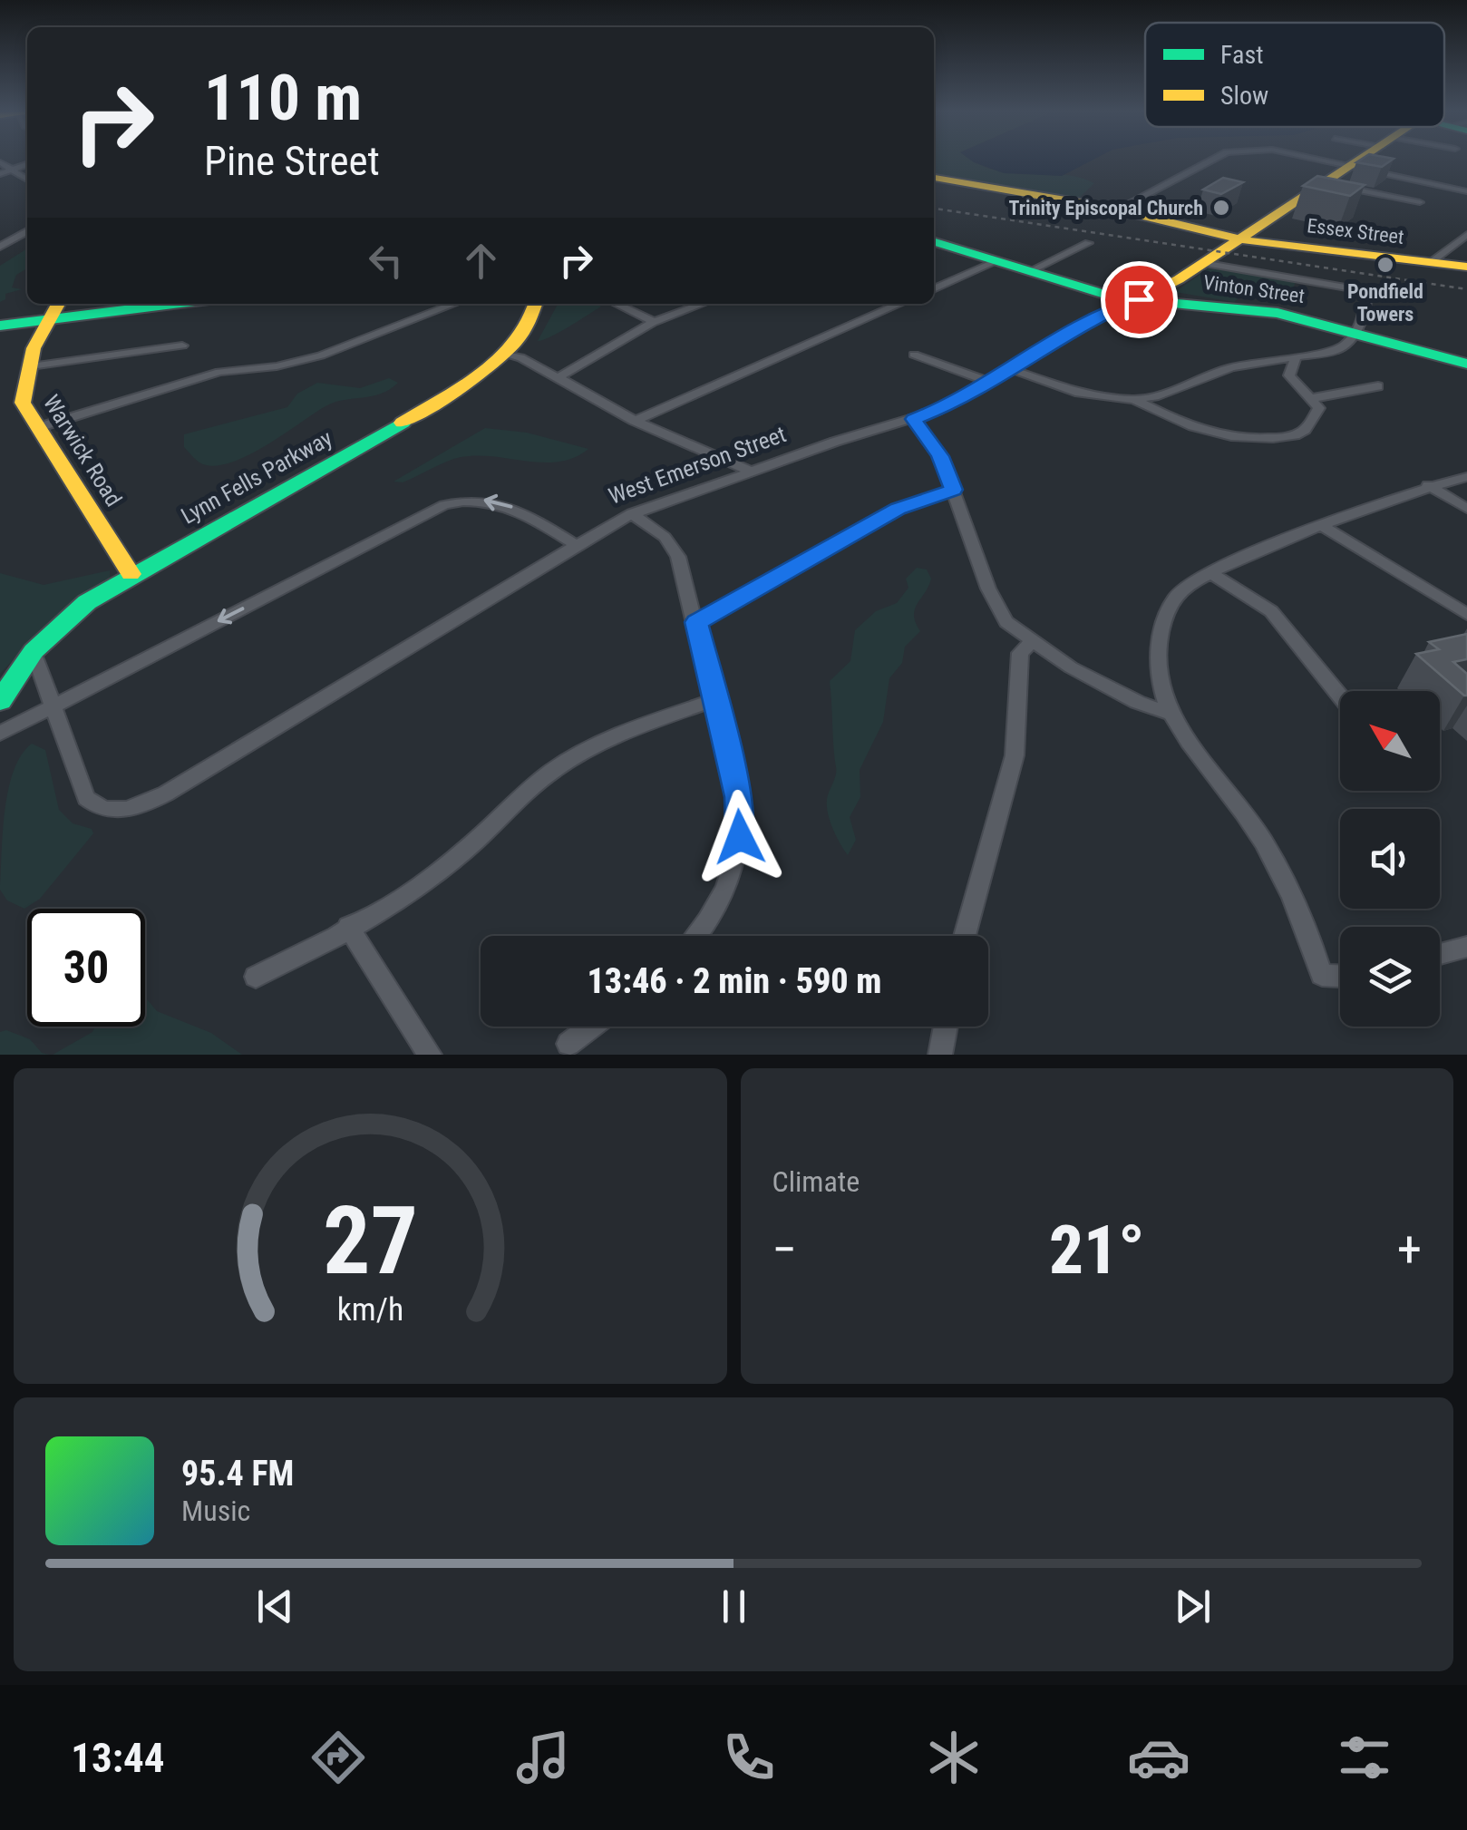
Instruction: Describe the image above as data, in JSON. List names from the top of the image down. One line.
{"streets":{"street":["Essex Street","Vinton Street","Warwick Road","West Emerson Street","Lynn Fells Parkway"]},"crossings":[["Essex Street","West Emerson Street"],["Vinton Street","West Emerson Street"],["Warwick Road","Lynn Fells Parkway"],["West Emerson Street","Lynn Fells Parkway"]],"places":["Trinity Episcopal Church","Pondfield Towers"],"legend":["Fast","Slow"],"north":"top left","page":{"turn":["110 m","Pine Street"],"limit":"30","trip":"13:46 · 2 min · 590 m","tile":"Climate","heat":["−","21°","+"],"song":["95.4 FM","Music"],"tabs":"13:44","gauge":["27","km/h"]}}
